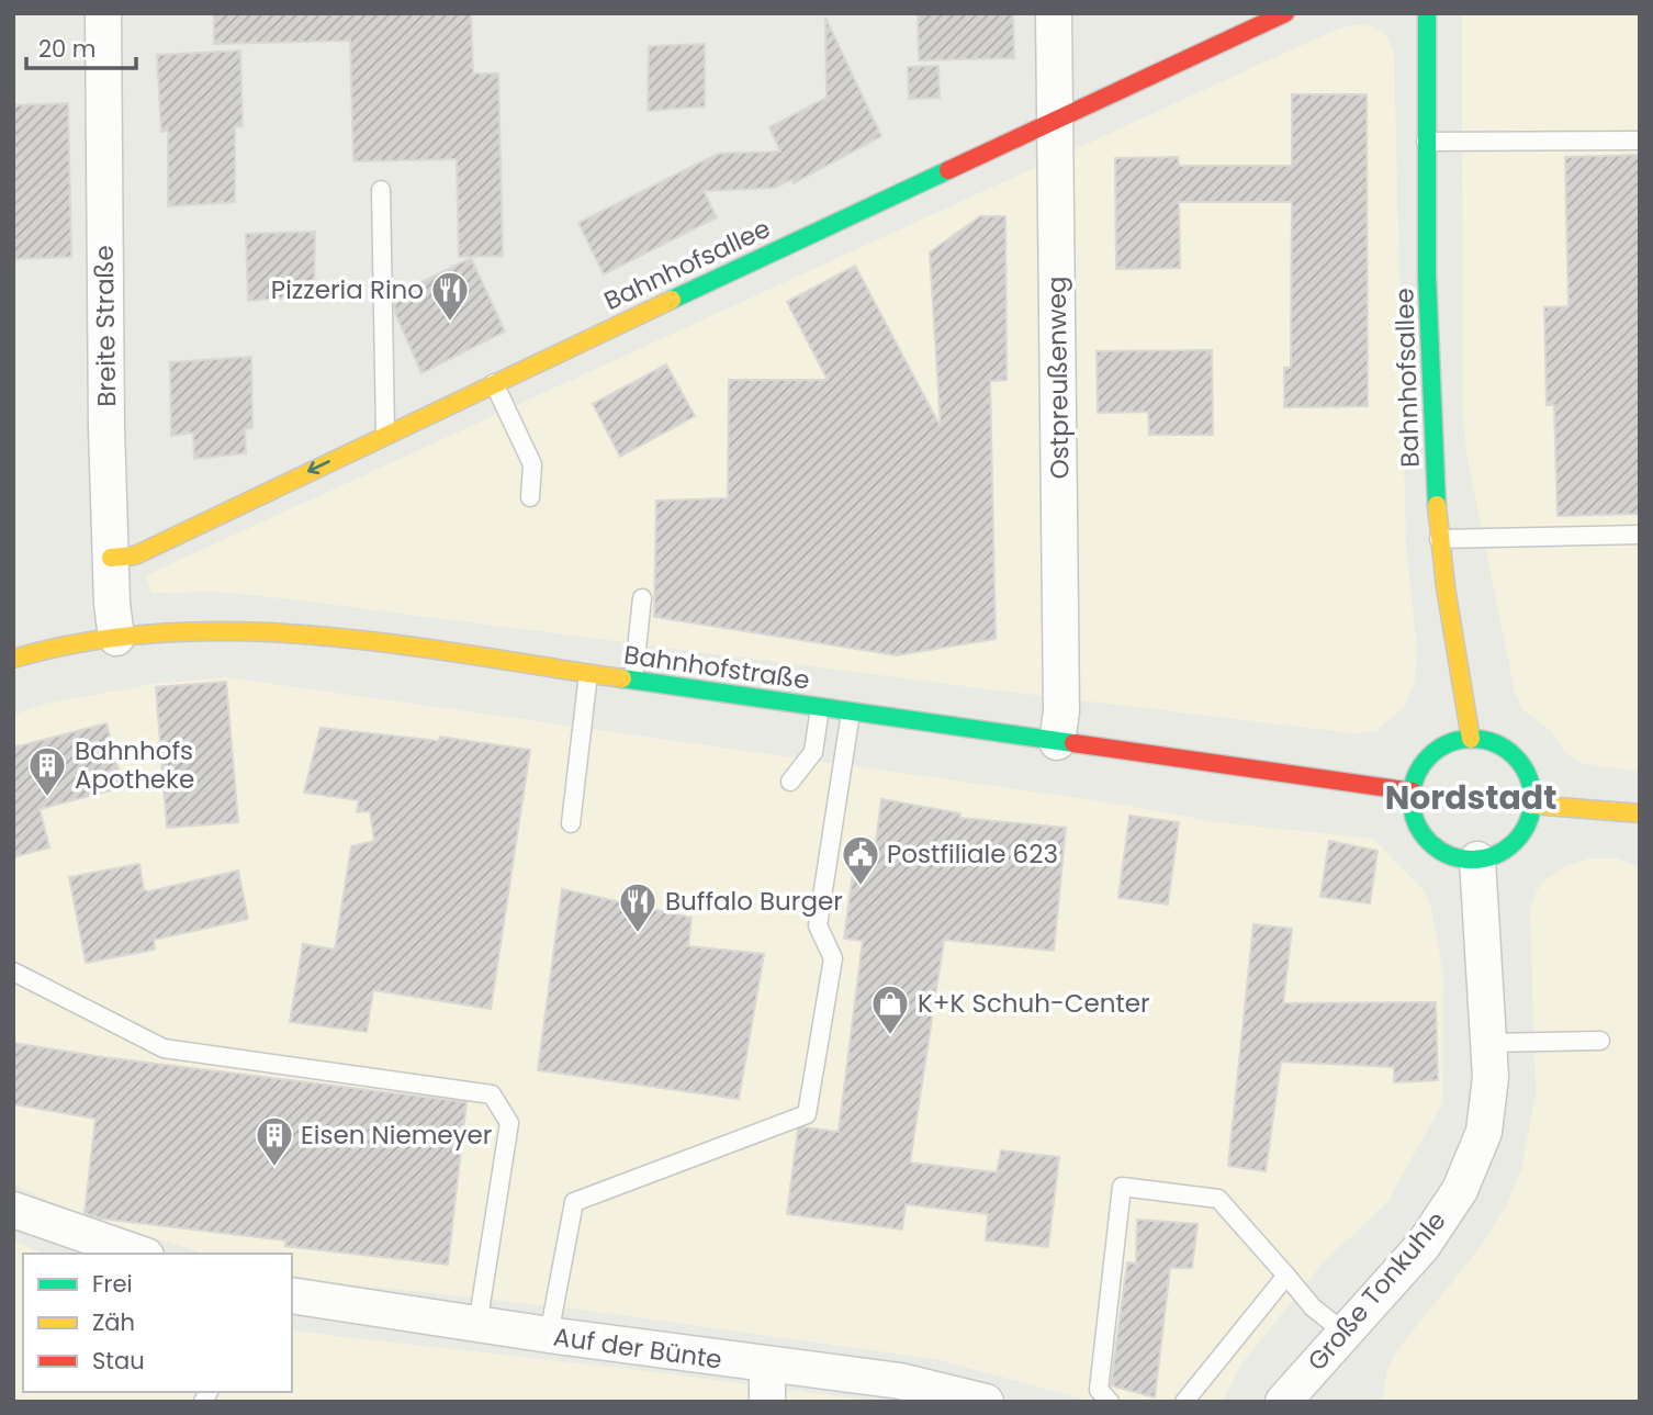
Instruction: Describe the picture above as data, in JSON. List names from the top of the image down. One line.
{"streets":{"street":["Bahnhofsallee","Breite Straße","Ostpreußenweg","Bahnhofstraße","Große Tonkuhle","Auf der Bünte"]},"crossings":[["Bahnhofsallee","Breite Straße"],["Bahnhofsallee","Ostpreußenweg"],["Bahnhofsallee","Bahnhofstraße"],["Bahnhofsallee","Große Tonkuhle"],["Breite Straße","Bahnhofstraße"],["Ostpreußenweg","Bahnhofstraße"],["Bahnhofstraße","Große Tonkuhle"]],"districts":["Nordstadt"],"places":{"restaurant":["Pizzeria Rino","Buffalo Burger"],"building":["Bahnhofs Apotheke","Eisen Niemeyer"],"public building":["Postfiliale 623"],"shop":["K+K Schuh-Center"]},"legend":["Frei","Zäh","Stau"],"scale_bar":"20 m"}
